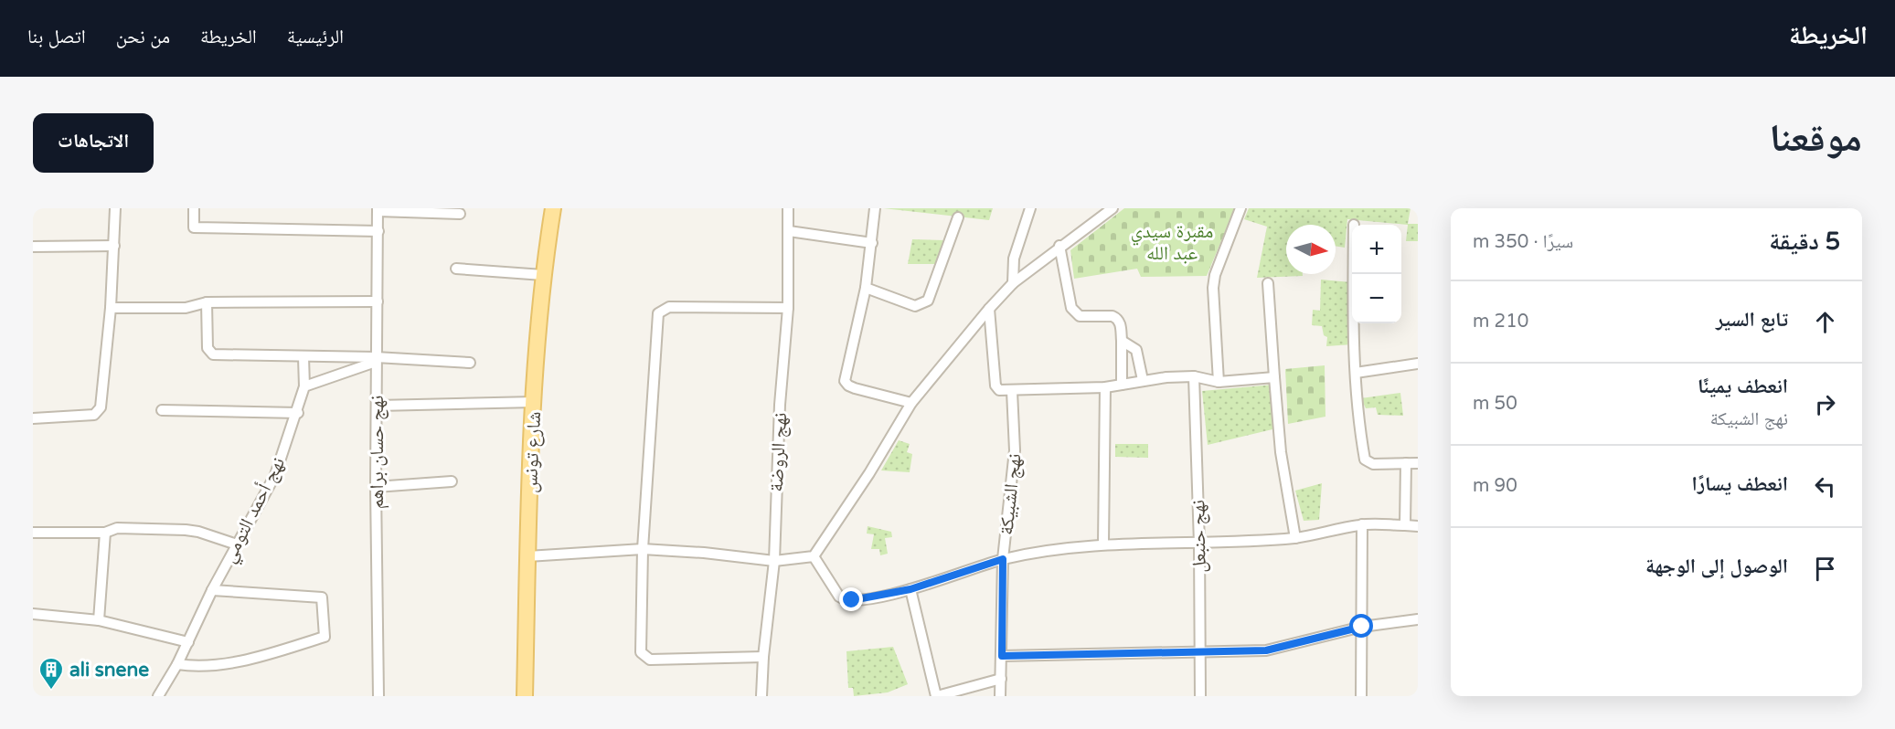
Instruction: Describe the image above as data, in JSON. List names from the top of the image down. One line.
{"streets":{"main road":["شارع تونس"],"street":["نهج حسان براهم","نهج الروضة","نهج الشبيكة","نهج أحمد التومي","نهج حنبعل"]},"parks":["مقبرة سيدي عبد الله"],"places":{"building":["ali snene"]},"north":"right","page":{"header":"الخريطة","nav":["الرئيسية","الخريطة","من نحن","اتصل بنا"],"title":"موقعنا","buttons":"الاتجاهات","heading":["5 دقيقة","سيرًا · 350 m"],"map_buttons":["+","−"],"list":[["تابع السير","210 m"],["انعطف يمينًا","نهج الشبيكة","50 m"],["انعطف يسارًا","90 m"],"الوصول إلى الوجهة"]}}
